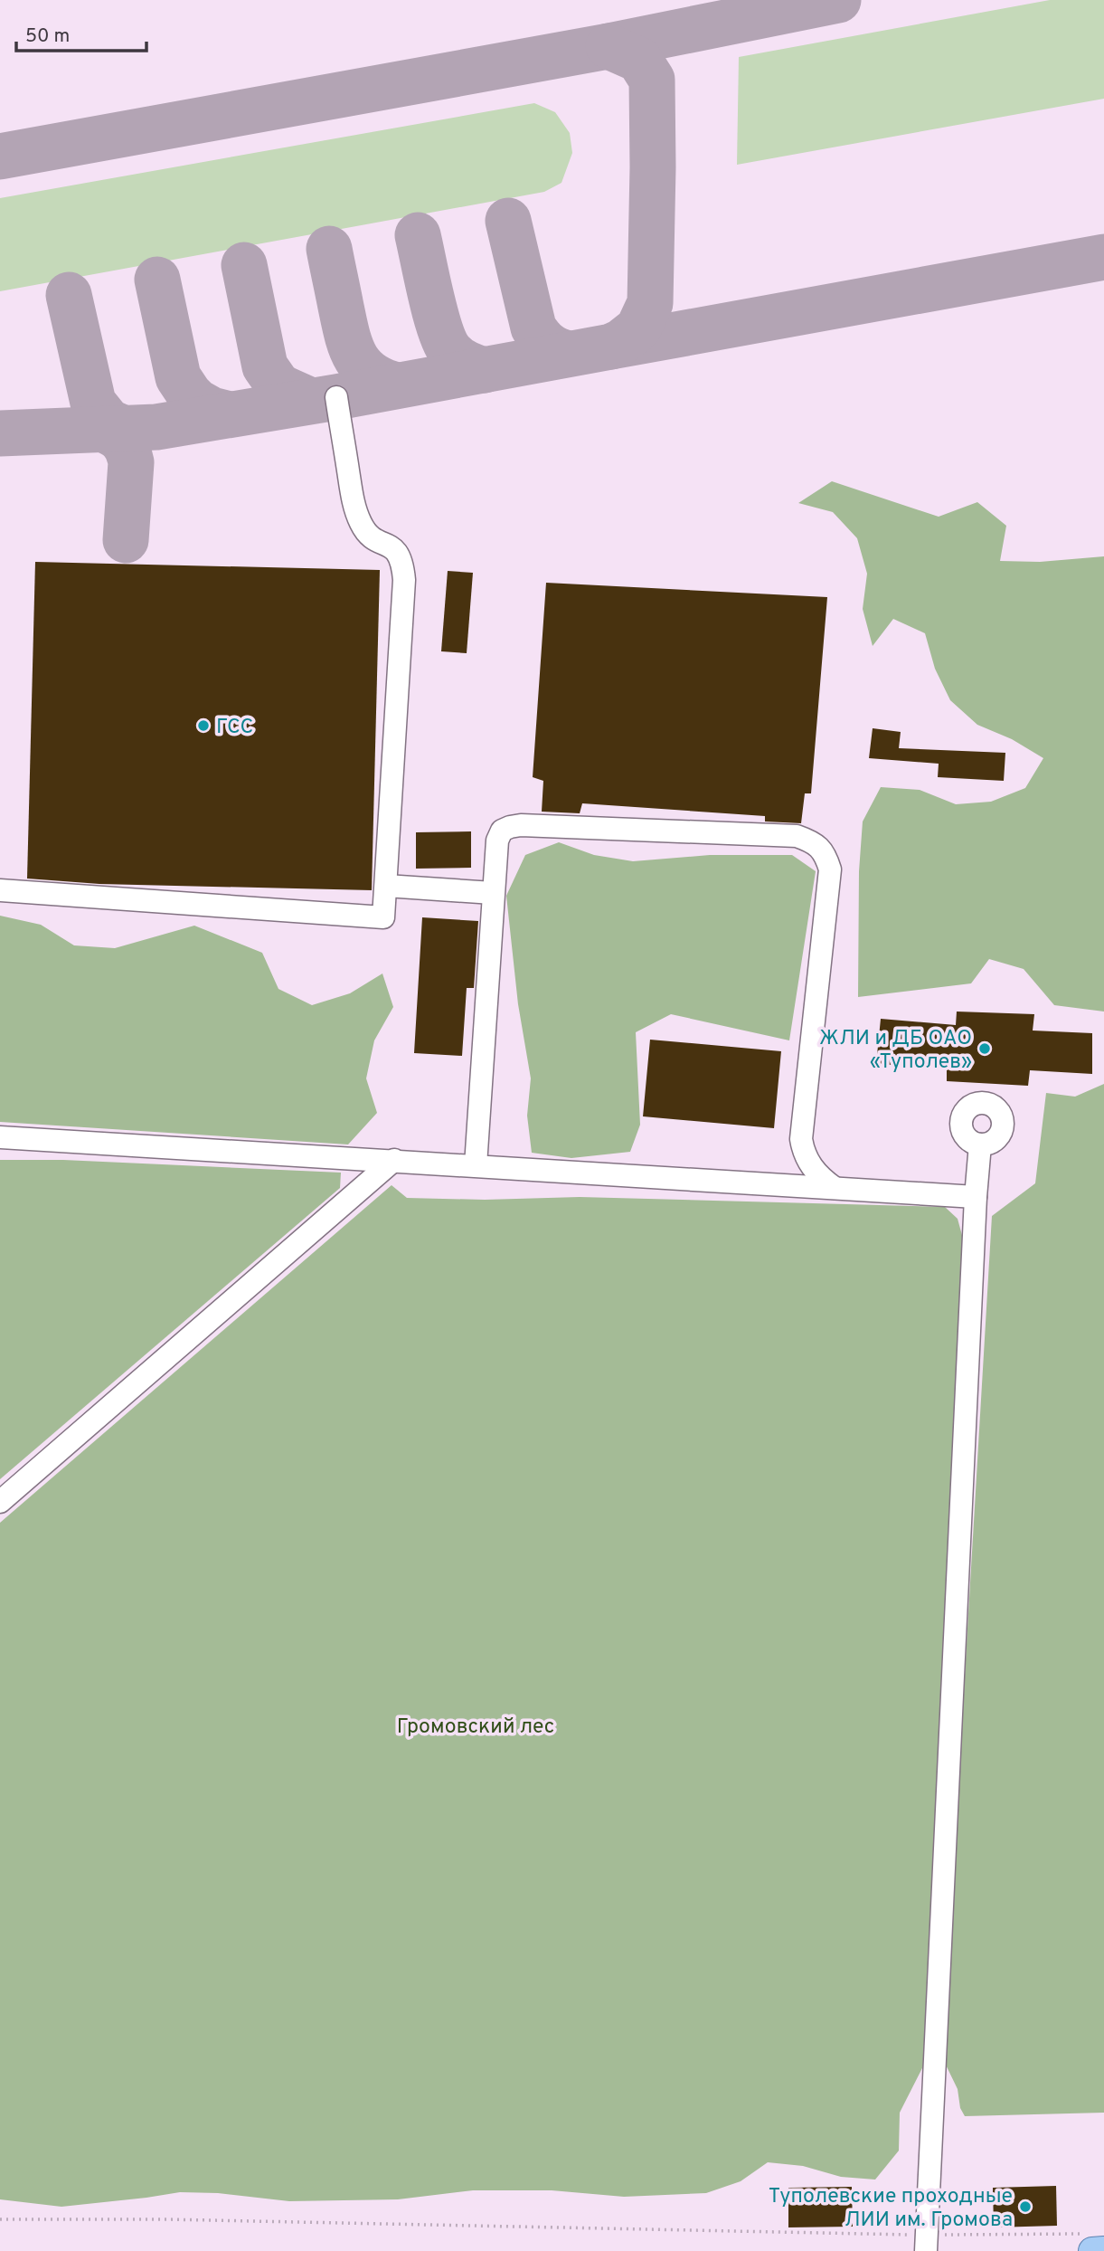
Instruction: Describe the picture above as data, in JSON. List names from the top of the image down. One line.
{"parks":["Громовский лес"],"places":["ГСС","ЖЛИ и ДБ ОАО «Туполев»","Туполевские проходные ЛИИ им. Громова"],"scale_bar":"50 m"}
